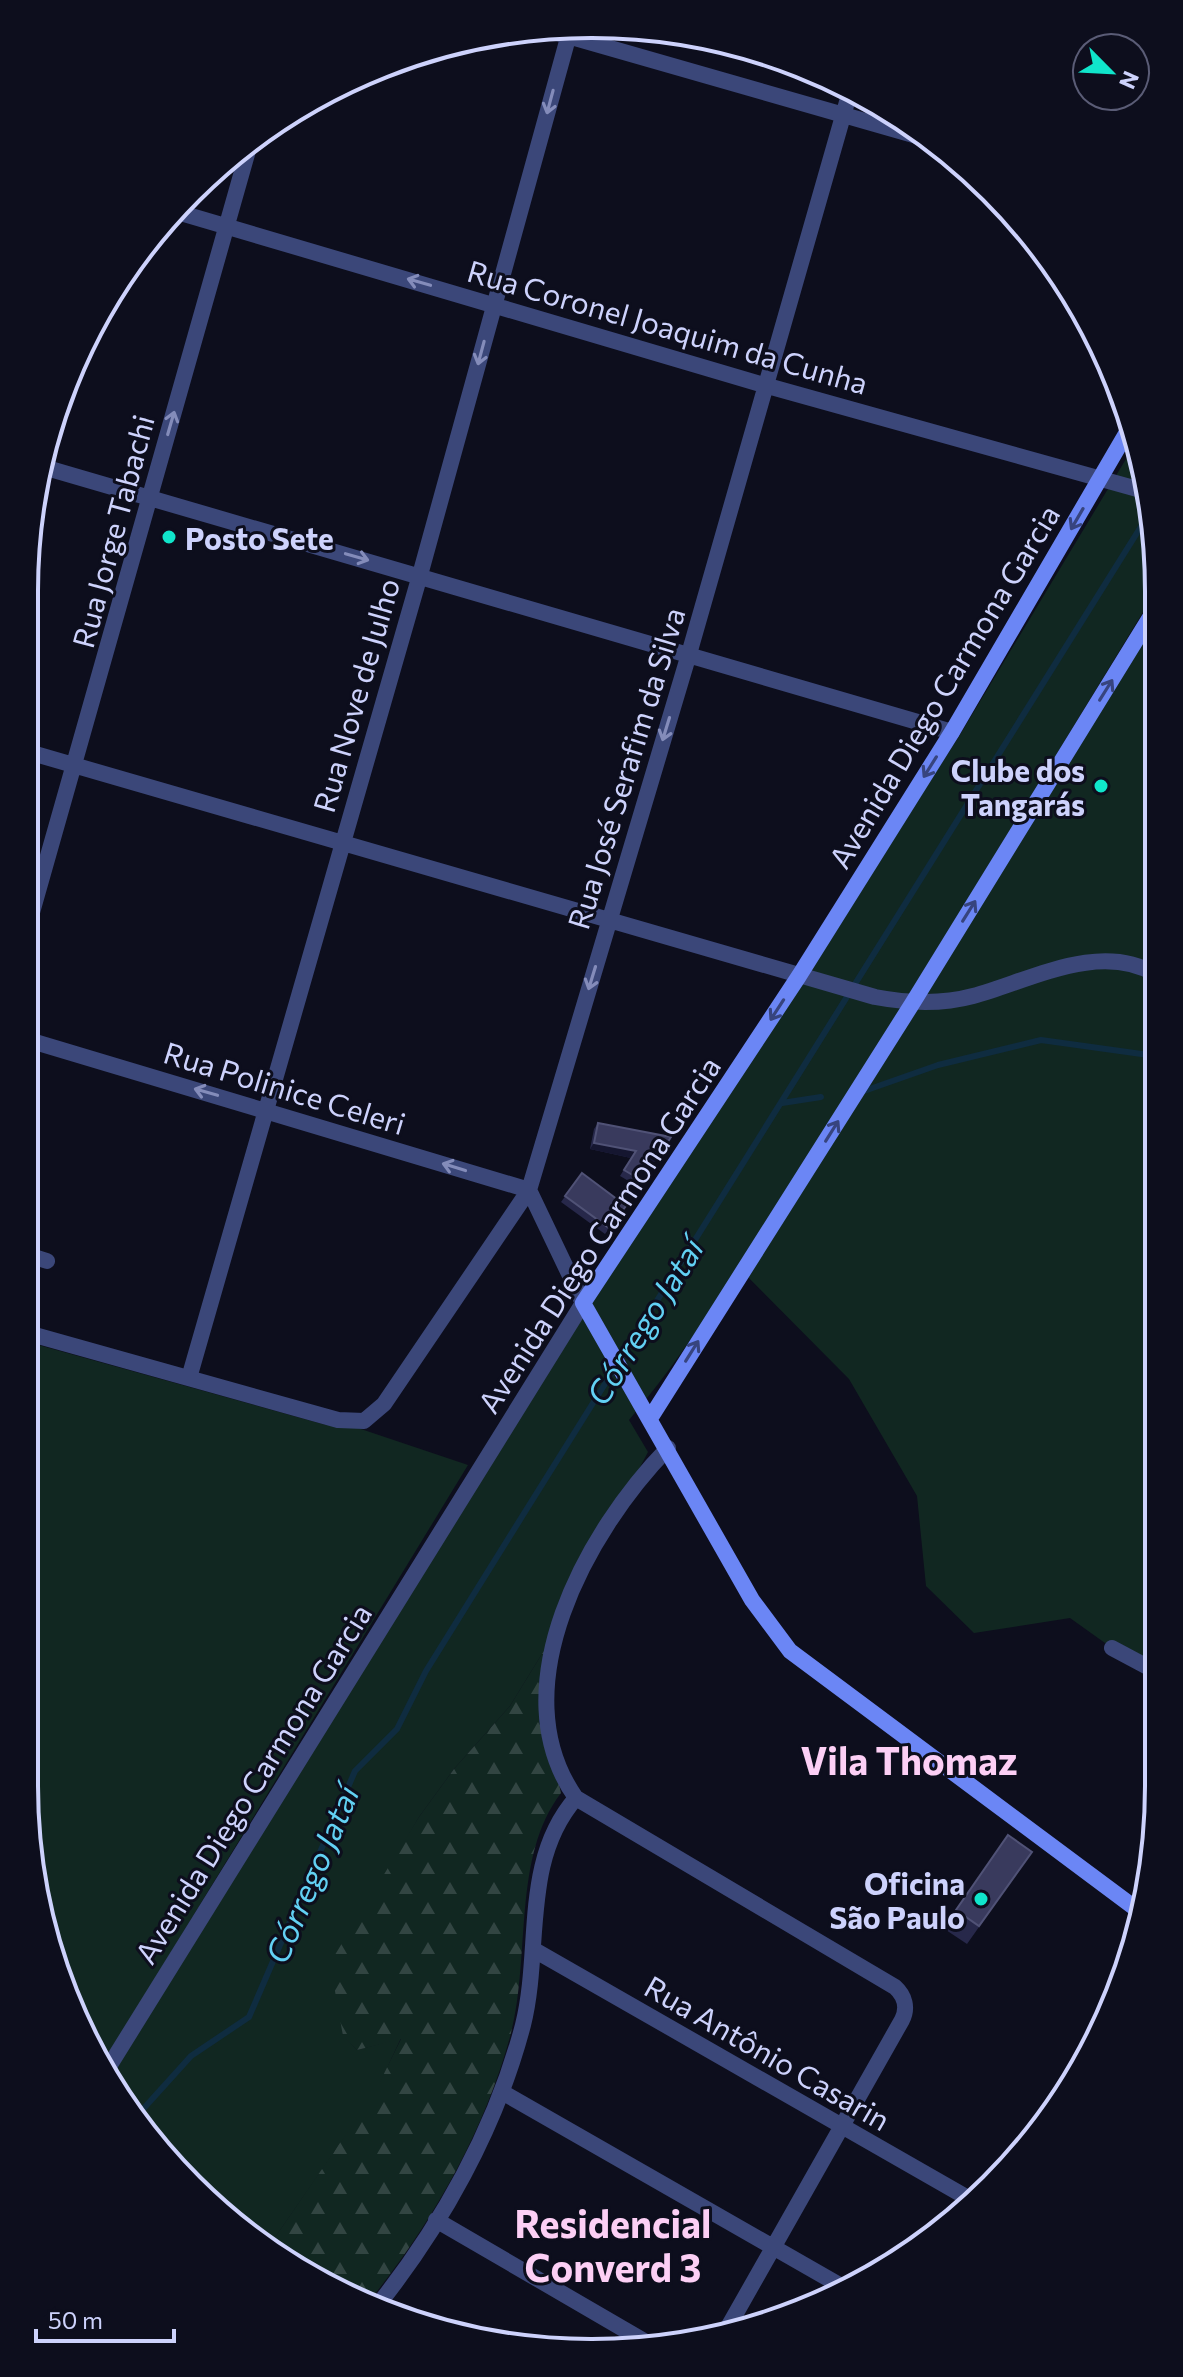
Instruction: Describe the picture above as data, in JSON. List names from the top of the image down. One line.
{"streets":{"main road":["Avenida Diego Carmona Garcia"],"street":["Rua Coronel Joaquim da Cunha","Rua Jorge Tabachi","Rua Nove de Julho","Rua José Serafim da Silva","Rua Polinice Celeri","Rua Antônio Casarin"]},"crossings":[["Rua Coronel Joaquim da Cunha","Rua Jorge Tabachi"],["Rua Coronel Joaquim da Cunha","Avenida Diego Carmona Garcia"],["Rua Coronel Joaquim da Cunha","Rua Nove de Julho"],["Rua Coronel Joaquim da Cunha","Rua José Serafim da Silva"],["Rua Nove de Julho","Rua José Serafim da Silva"],["Rua Nove de Julho","Rua Polinice Celeri"],["Rua José Serafim da Silva","Rua Polinice Celeri"]],"one_way":["Rua Jorge Tabachi","Rua Nove de Julho","Rua Polinice Celeri"],"districts":["Vila Thomaz","Residencial Converd 3"],"water":["Córrego Jataí"],"places":["Posto Sete","Clube dos Tangarás","Oficina São Paulo"],"scale_bar":"50 m","north":"bottom right"}
